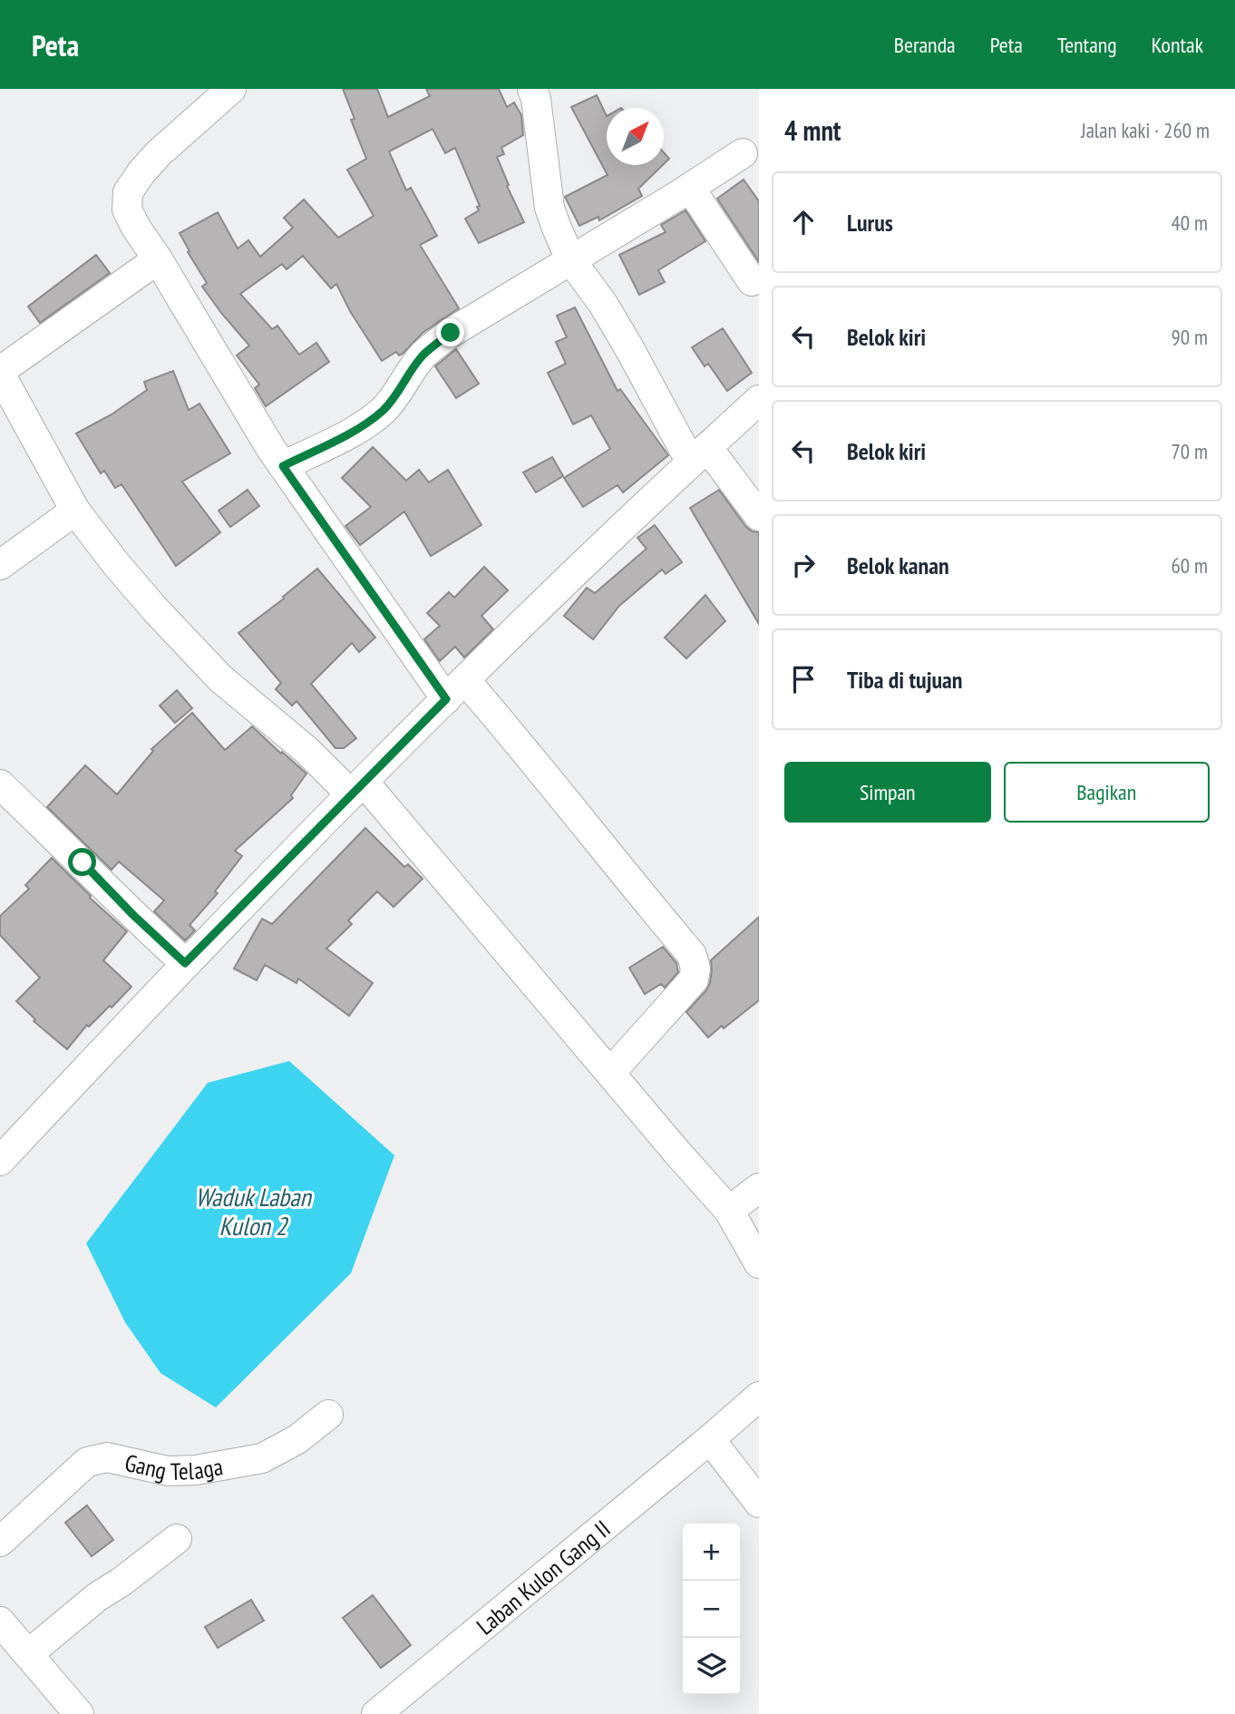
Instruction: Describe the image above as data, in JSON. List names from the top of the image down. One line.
{"streets":{"street":["Gang Telaga","Laban Kulon Gang II"]},"water":["Waduk Laban Kulon 2"],"north":"top right","page":{"header":"Peta","nav":["Beranda","Peta","Tentang","Kontak"],"heading":["4 mnt","Jalan kaki · 260 m"],"list":[["Lurus","40 m"],["Belok kiri","90 m"],["Belok kiri","70 m"],["Belok kanan","60 m"],"Tiba di tujuan"],"buttons":["Simpan","Bagikan"],"map_buttons":["+","−"]}}
